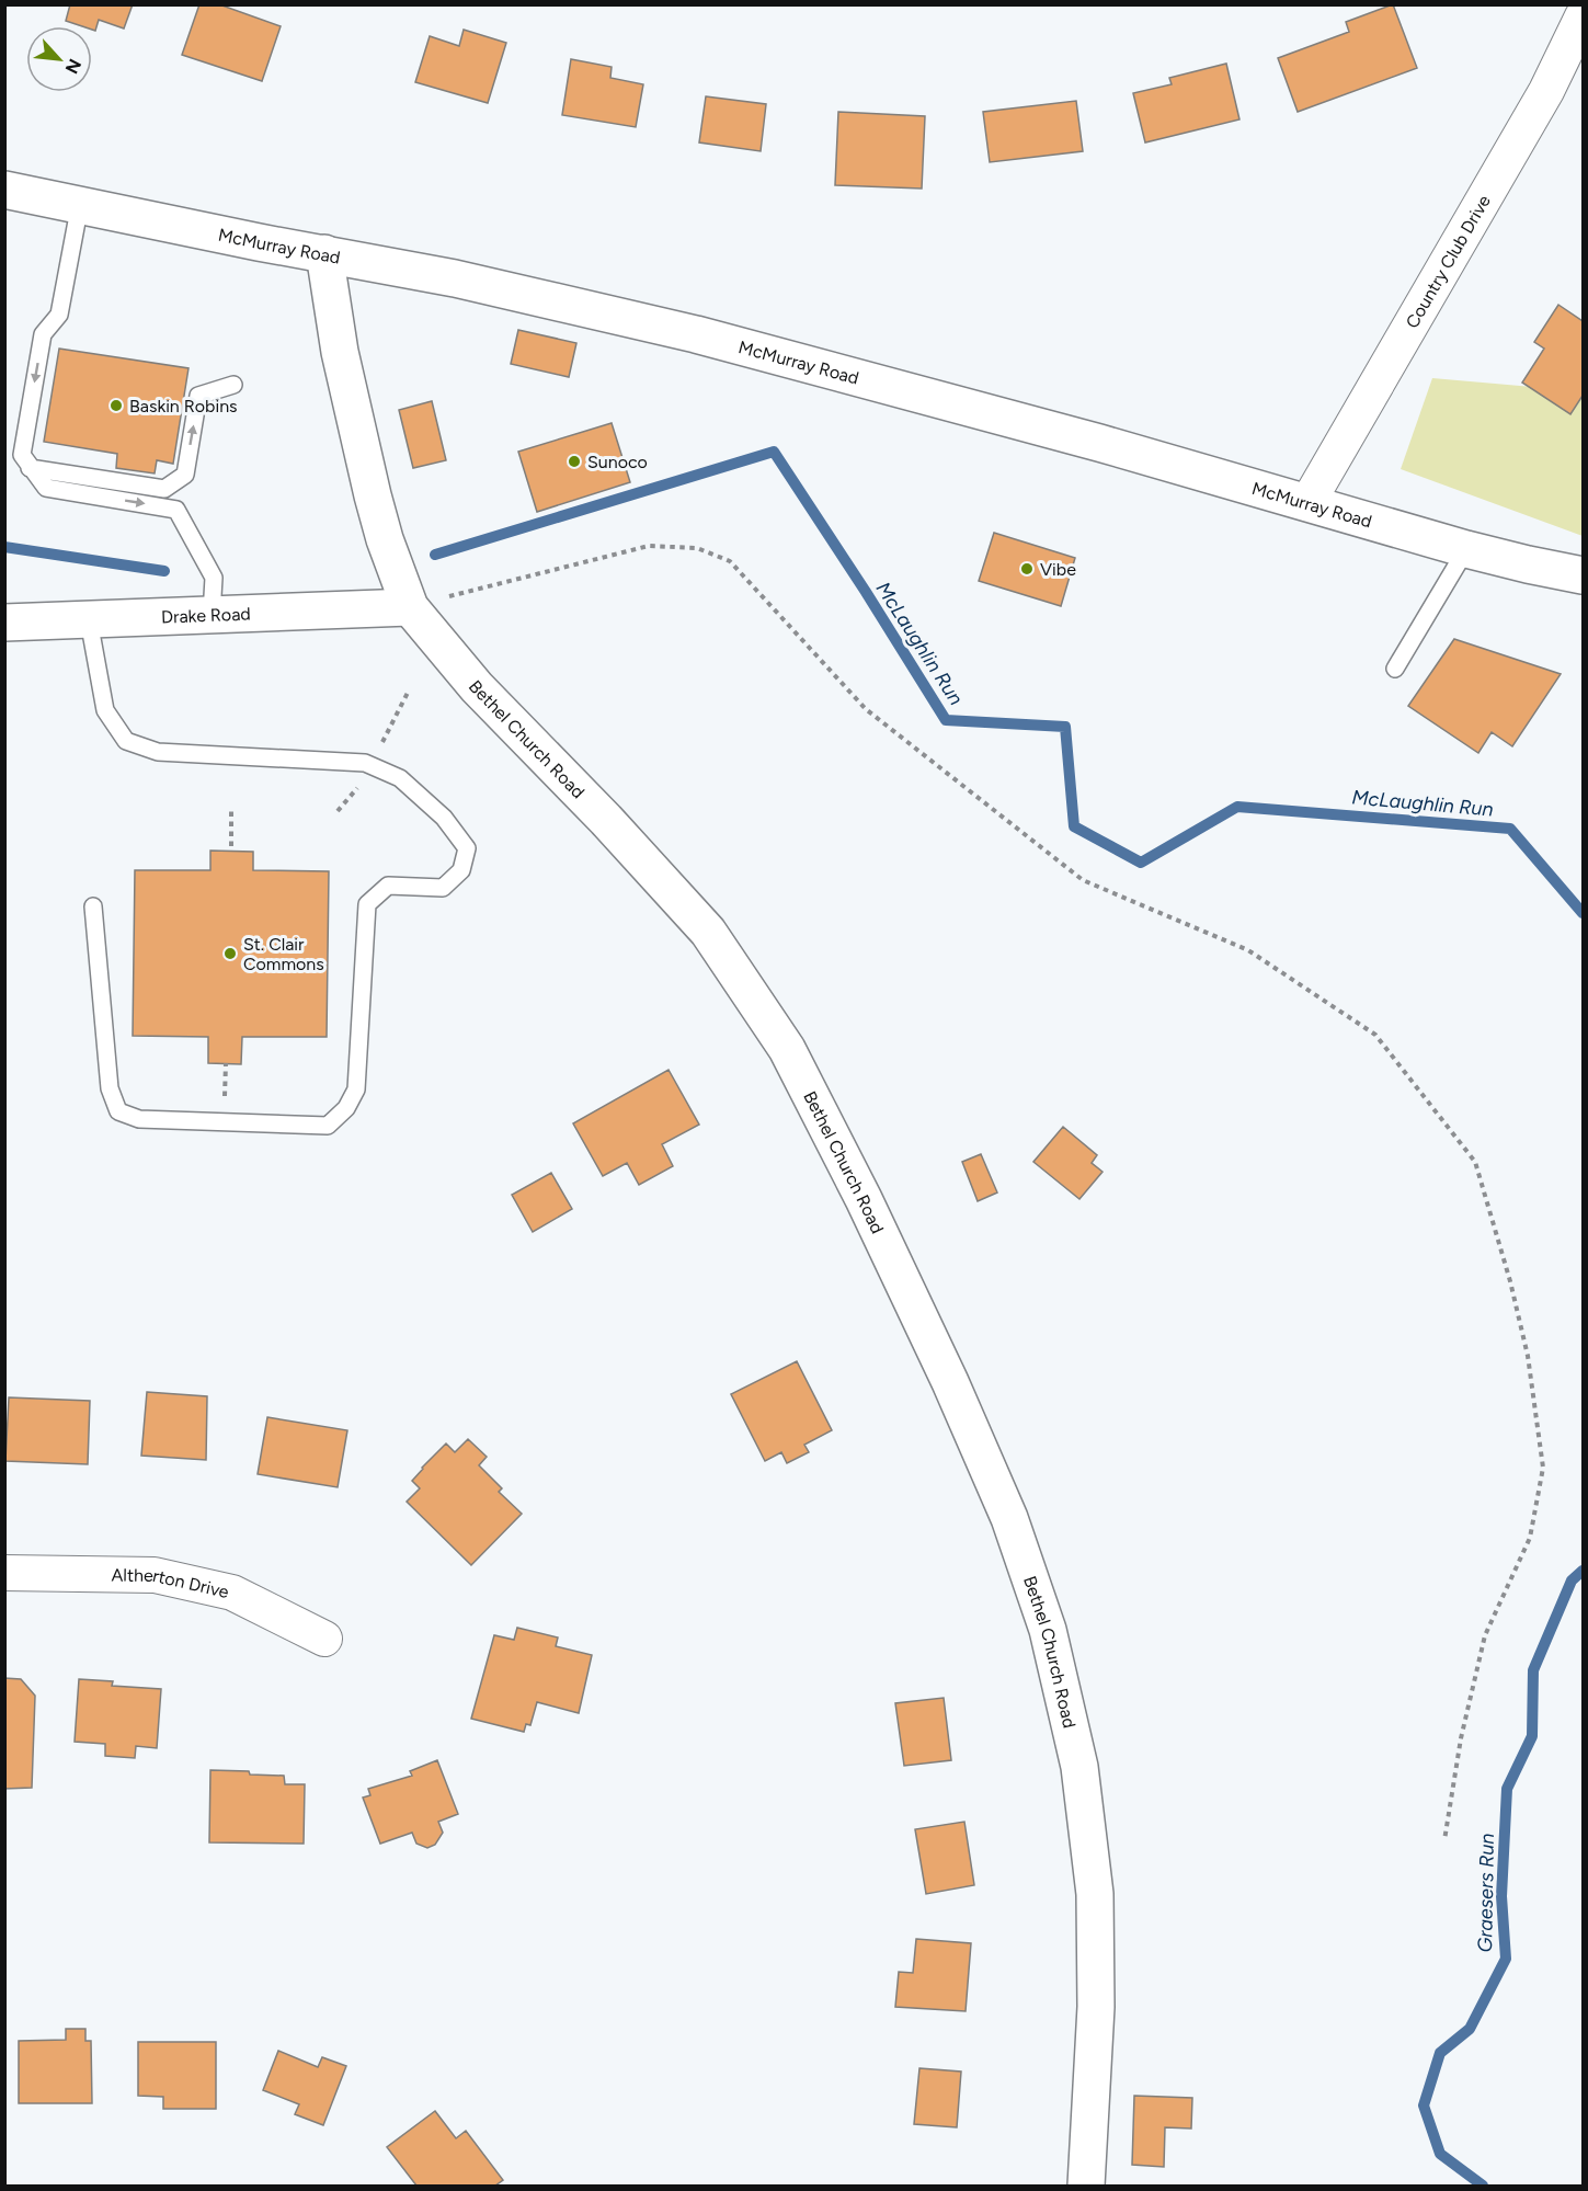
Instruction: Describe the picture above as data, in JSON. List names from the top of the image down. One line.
{"streets":{"street":["McMurray Road","Country Club Drive","Drake Road","Bethel Church Road","Altherton Drive"]},"crossings":[["McMurray Road","Country Club Drive"],["McMurray Road","Bethel Church Road"],["Drake Road","Bethel Church Road"]],"water":["McLaughlin Run","Graesers Run"],"places":["Baskin Robins","Sunoco","Vibe","St. Clair Commons"],"north":"bottom right"}
